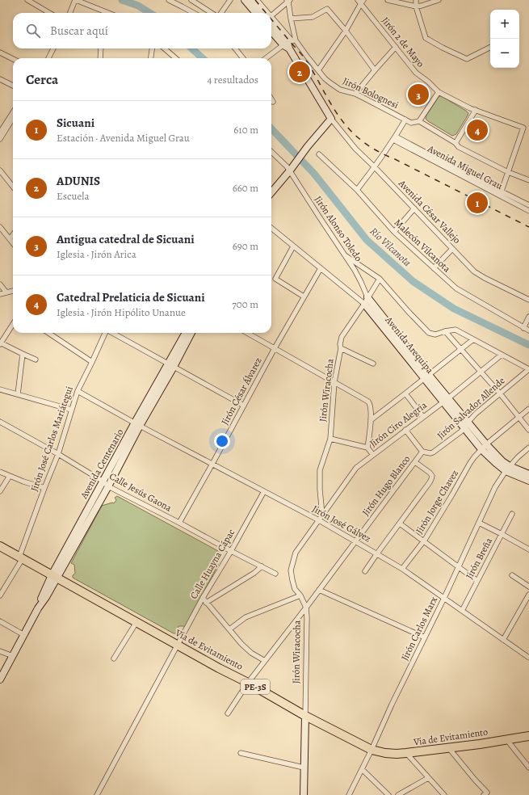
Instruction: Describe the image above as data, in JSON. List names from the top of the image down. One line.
{"streets":{"highway":["Vía de Evitamiento","PE-3S"],"street":["Jirón 2 de Mayo","Jirón Bolognesi","Avenida Miguel Grau","Avenida César Vallejo","Jirón Alonso Toledo","Malecón Vilcanota","Avenida Arequipa","Jirón Wiracocha","Jirón César Álvarez","Jirón Salvador Allende","Jirón Ciro Alegría","Jirón José Carlos Mariátegui","Jirón Hugo Blanco","Calle Jesús Gaona","Jirón Jorge Chavez","Jirón José Gálvez","Jirón Breña","Calle Huayna Cápac","Jirón Carlos Marx"]},"crossings":[["Jirón Alonso Toledo","Avenida Arequipa"],["Jirón Alonso Toledo","Jirón Wiracocha"],["Avenida Arequipa","Jirón Wiracocha"],["Avenida Arequipa","Jirón César Álvarez"],["Avenida Arequipa","Jirón Salvador Allende"],["Avenida Arequipa","Jirón Ciro Alegría"],["Avenida Arequipa","Jirón Jorge Chavez"],["Avenida Arequipa","Jirón Carlos Marx"],["Jirón Wiracocha","Jirón Ciro Alegría"],["Jirón Wiracocha","Jirón Hugo Blanco"],["Jirón Wiracocha","Jirón José Gálvez"],["Jirón Wiracocha","Vía de Evitamiento"],["Jirón César Álvarez","Calle Jesús Gaona"],["Jirón César Álvarez","Jirón José Gálvez"],["Jirón Salvador Allende","Jirón Hugo Blanco"],["Jirón Ciro Alegría","Jirón José Gálvez"],["Jirón José Carlos Mariátegui","Calle Jesús Gaona"],["Jirón José Carlos Mariátegui","Jirón José Gálvez"],["Jirón José Carlos Mariátegui","Vía de Evitamiento"],["Jirón Hugo Blanco","Jirón José Gálvez"],["Jirón Hugo Blanco","Vía de Evitamiento"],["Calle Jesús Gaona","Calle Huayna Cápac"],["Jirón Jorge Chavez","Jirón José Gálvez"],["Jirón José Gálvez","Jirón Breña"],["Jirón José Gálvez","Calle Huayna Cápac"],["Jirón José Gálvez","Jirón Carlos Marx"],["Calle Huayna Cápac","Vía de Evitamiento"],["Jirón Carlos Marx","Vía de Evitamiento"]],"water":["Río Vilcanota"],"page":{"map_buttons":["+","−"],"search":"Buscar aquí","heading":["Cerca","4 resultados"],"pins":["2","3","4","1"],"list":[{"mark":"1","name":"Sicuani","note":"Estación · Avenida Miguel Grau","value":"610 m"},{"mark":"2","name":"ADUNIS","note":"Escuela","value":"660 m"},{"mark":"3","name":"Antigua catedral de Sicuani","note":"Iglesia · Jirón Arica","value":"690 m"},{"mark":"4","name":"Catedral Prelaticia de Sicuani","note":"Iglesia · Jirón Hipólito Unanue","value":"700 m"}]}}
